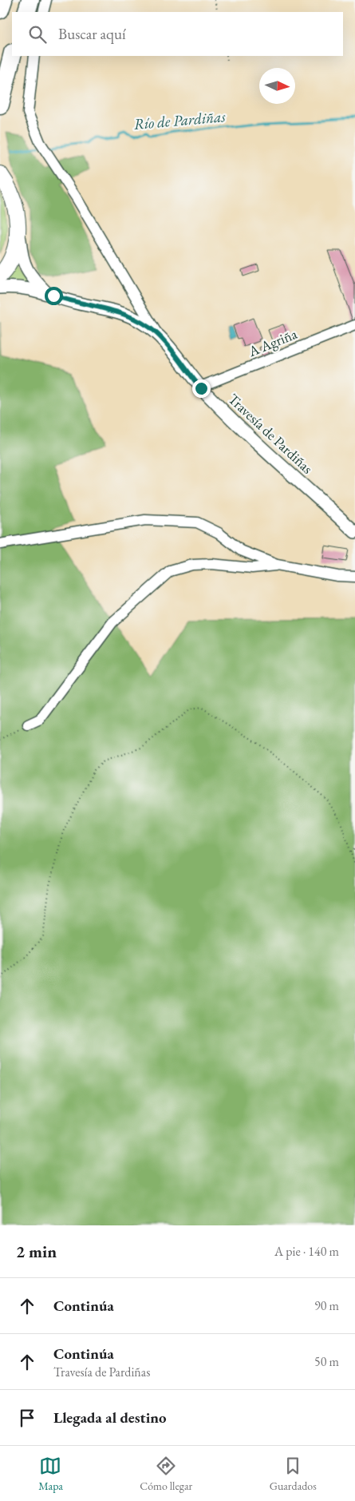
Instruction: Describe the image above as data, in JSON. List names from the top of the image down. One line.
{"streets":{"street":["A Agriña","Travesía de Pardiñas"]},"crossings":[["A Agriña","Travesía de Pardiñas"]],"water":["Río de Pardiñas"],"north":"right","page":{"search":"Buscar aquí","heading":["2 min","A pie · 140 m"],"list":[["Continúa","90 m"],["Continúa","Travesía de Pardiñas","50 m"],"Llegada al destino"],"nav":["Mapa","Cómo llegar","Guardados"]}}
